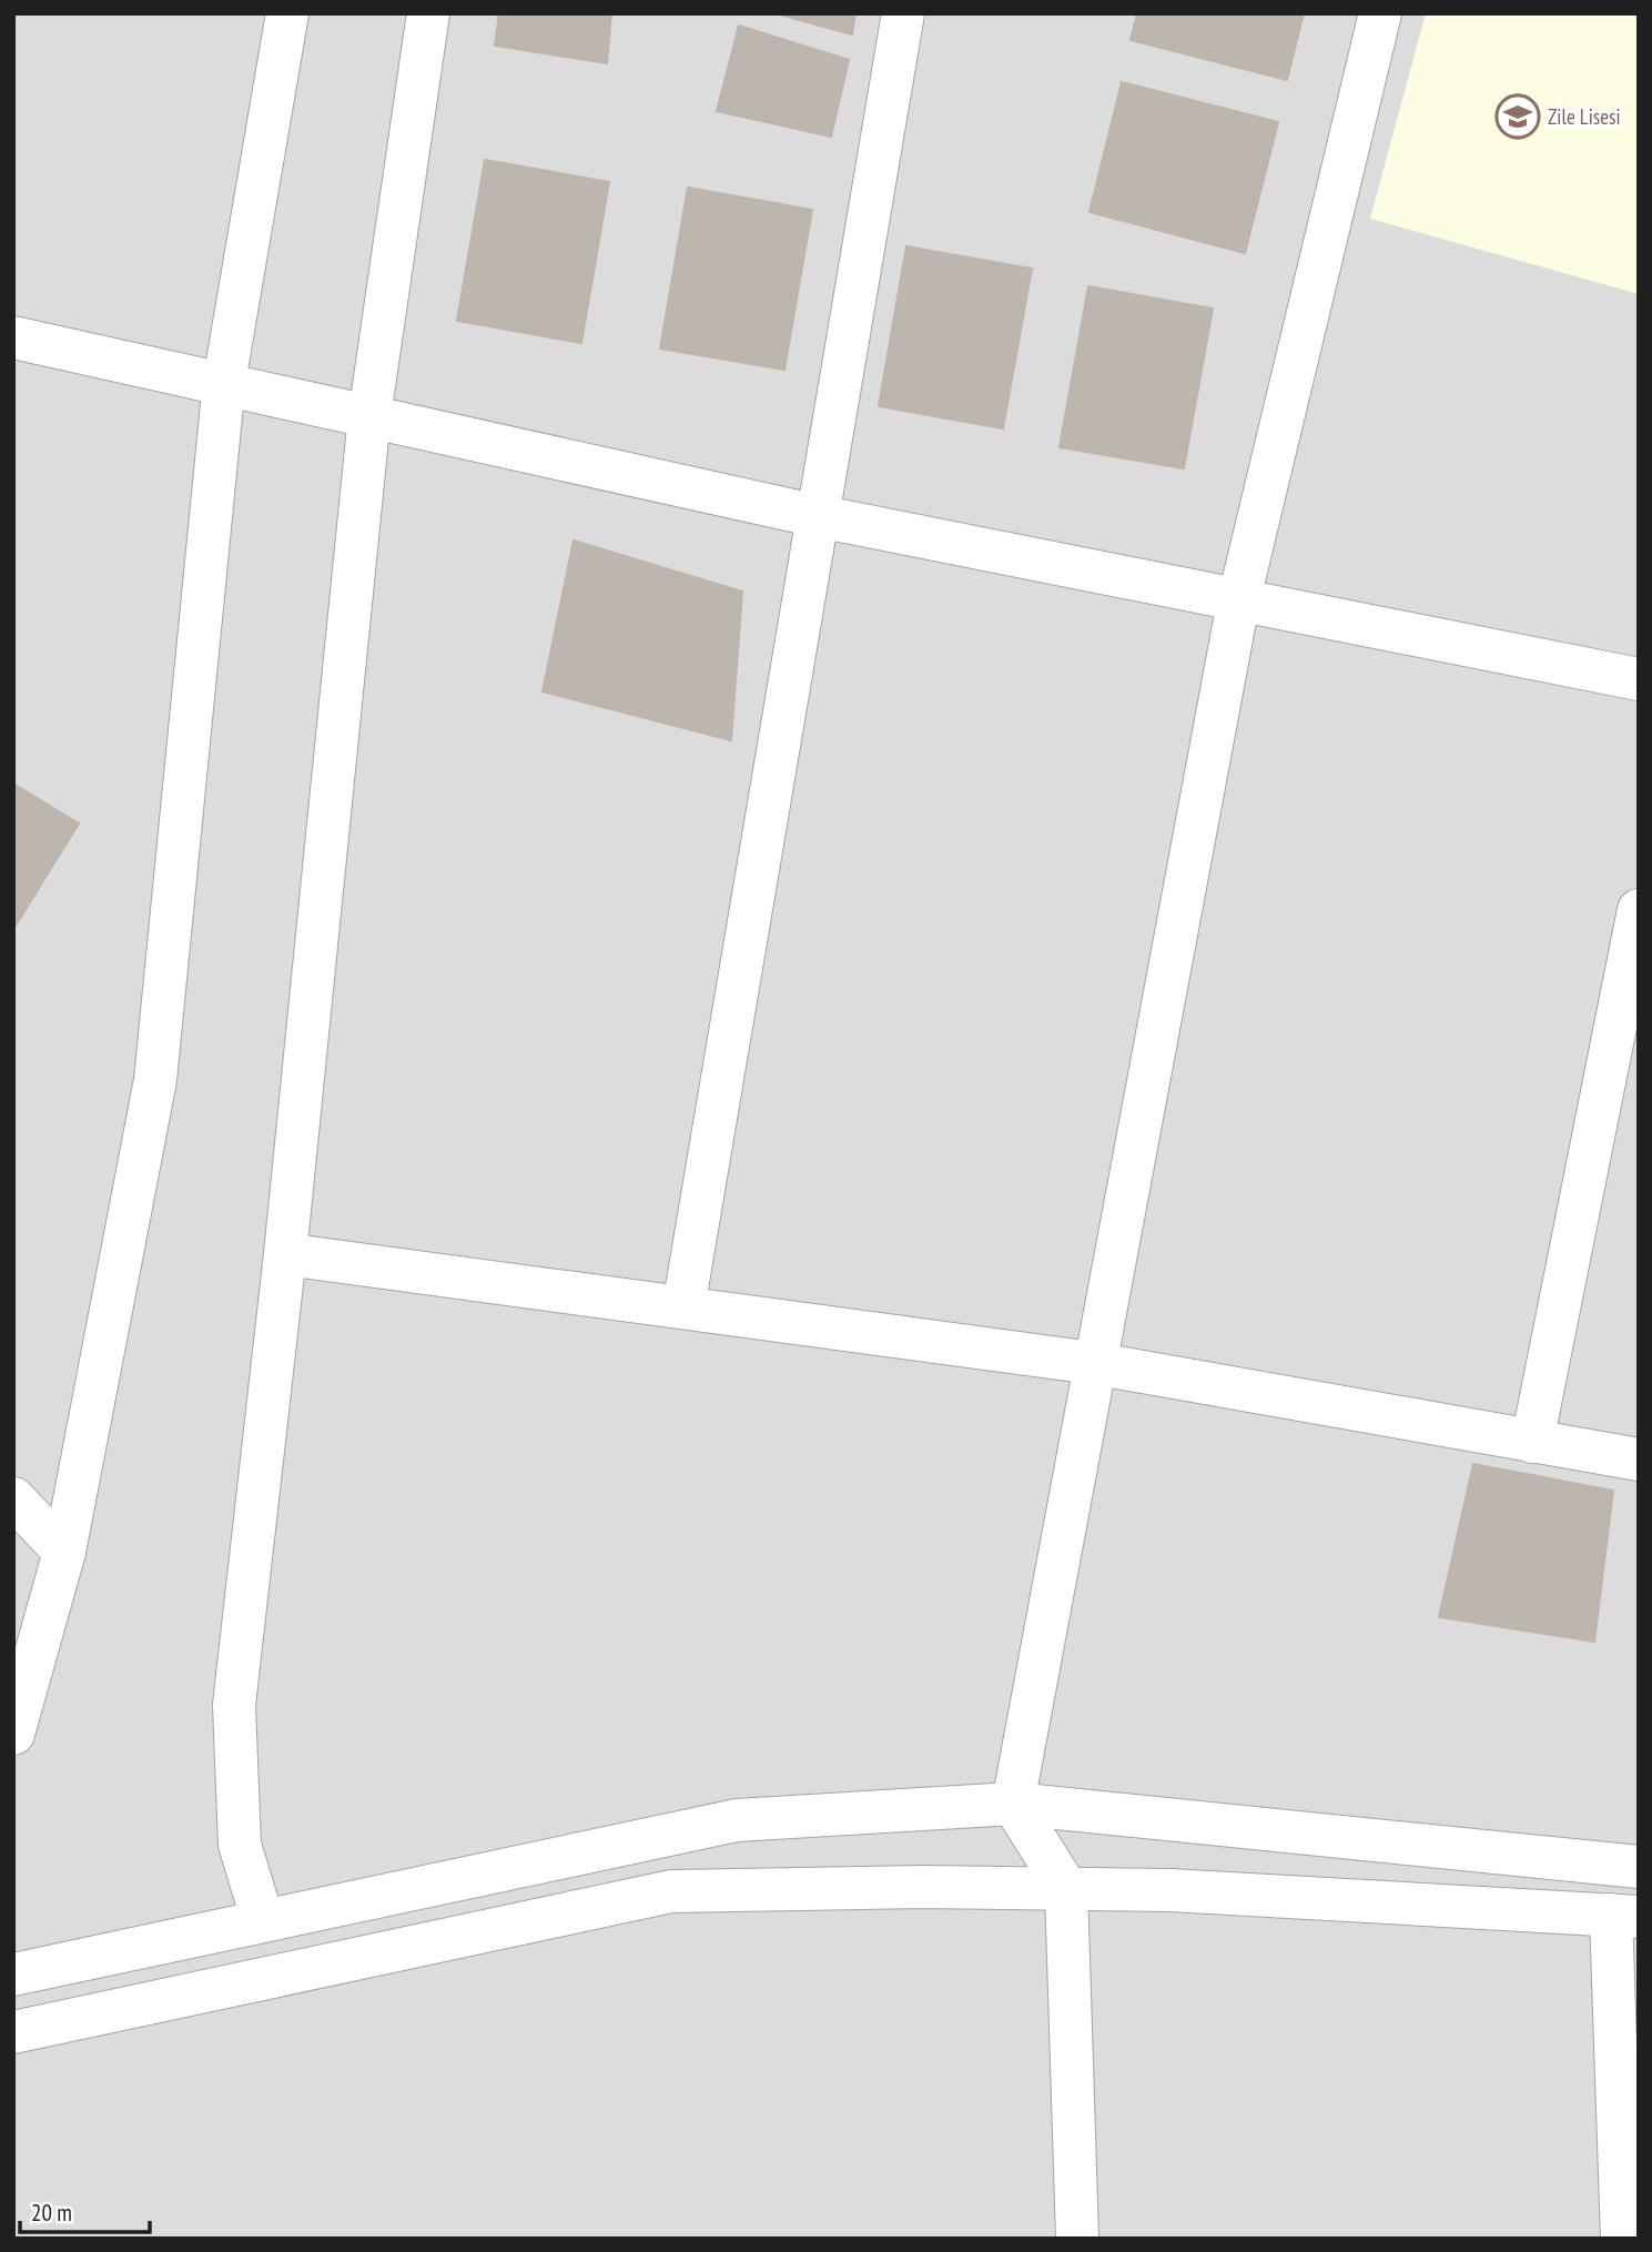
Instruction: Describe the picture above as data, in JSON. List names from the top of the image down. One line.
{"places":{"school or university":["Zile Lisesi"]},"scale_bar":"20 m"}
